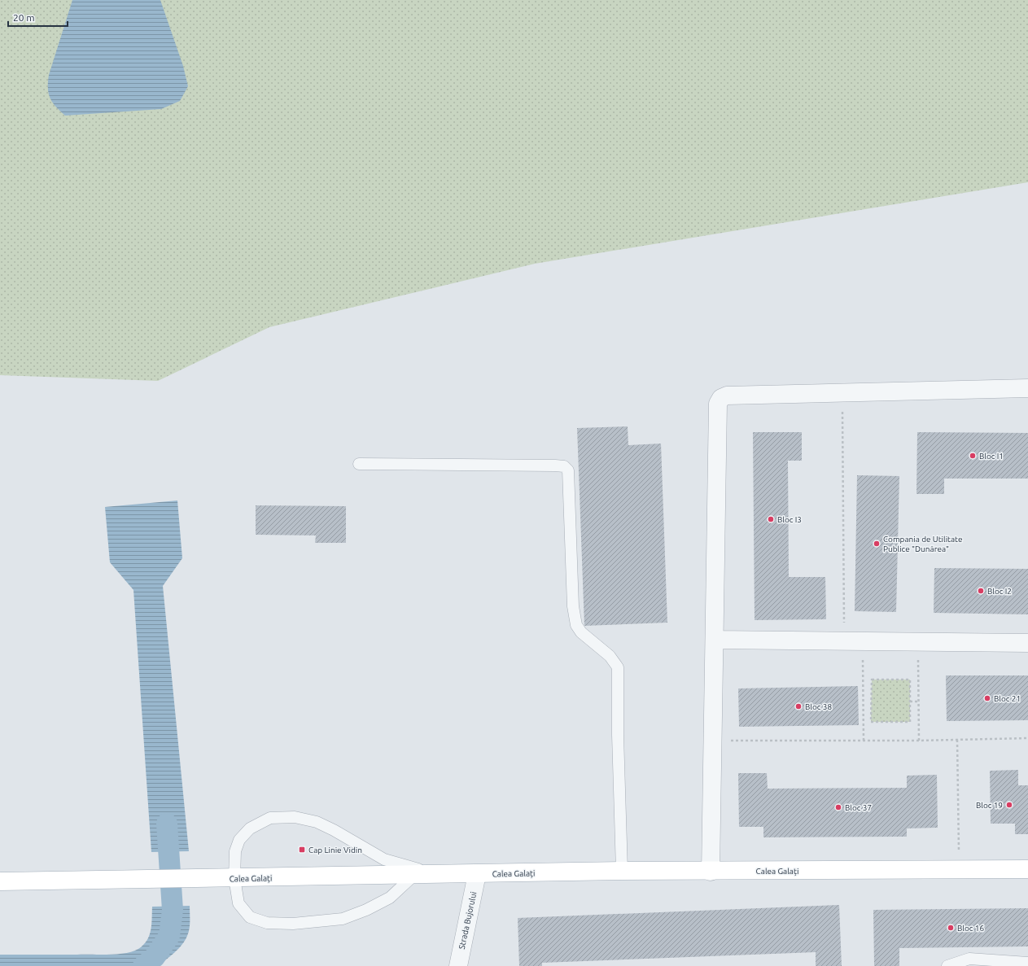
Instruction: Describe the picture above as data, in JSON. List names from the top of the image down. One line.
{"streets":{"main road":["Calea Galați"],"street":["Strada Bujorului"]},"crossings":[["Calea Galați","Strada Bujorului"]],"places":{"other":["Bloc I1","Bloc I3","Compania de Utilitate Publice \"Dunărea\"","Bloc I2","Bloc 21","Bloc 38","Bloc 19","Bloc 37","Bloc 16"],"transit":["Cap Linie Vidin"]},"scale_bar":"20 m"}
